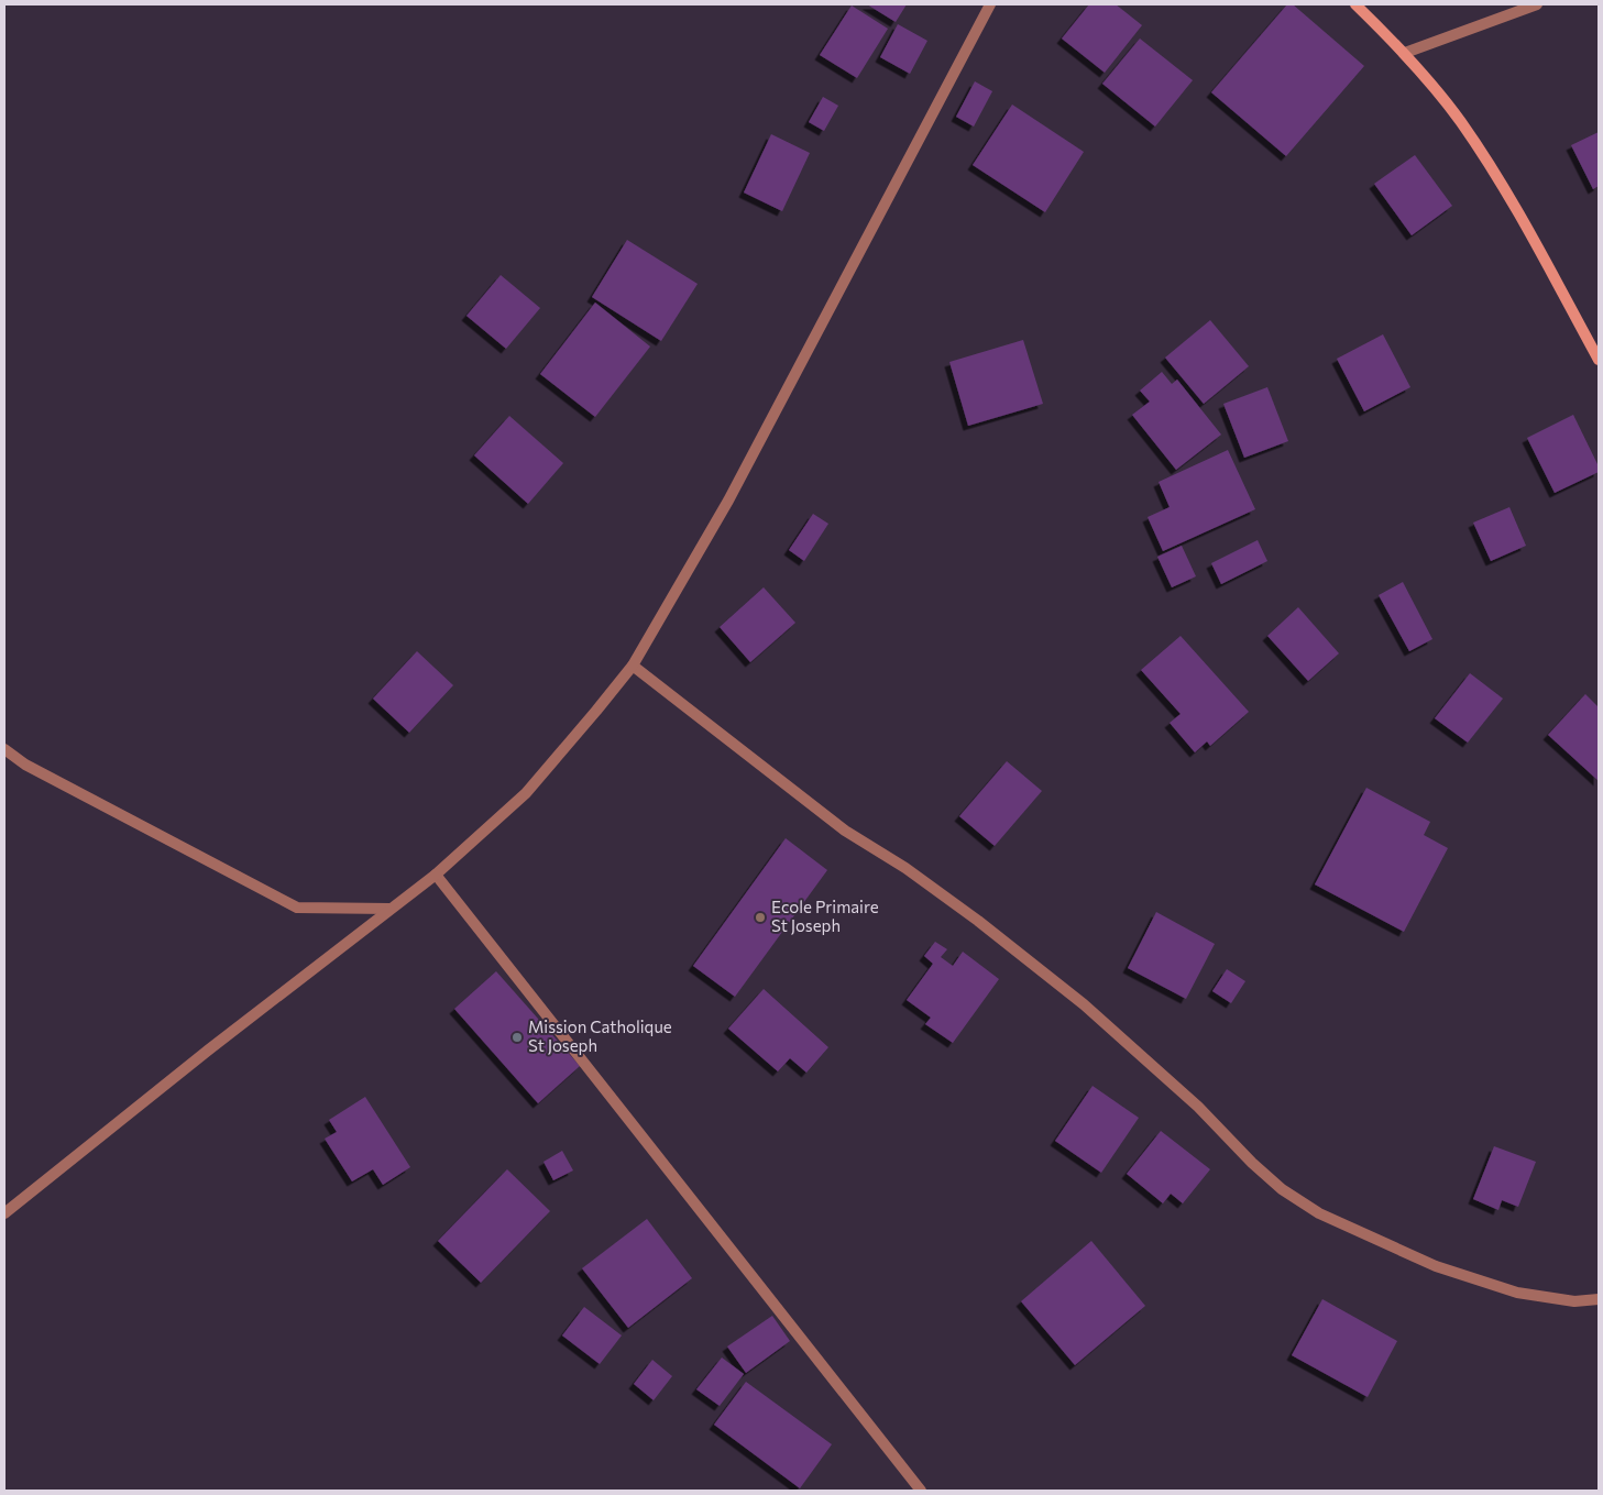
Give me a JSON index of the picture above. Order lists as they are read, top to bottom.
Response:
{
  "places": ["Ecole Primaire St Joseph", "Mission Catholique St Joseph"]
}
